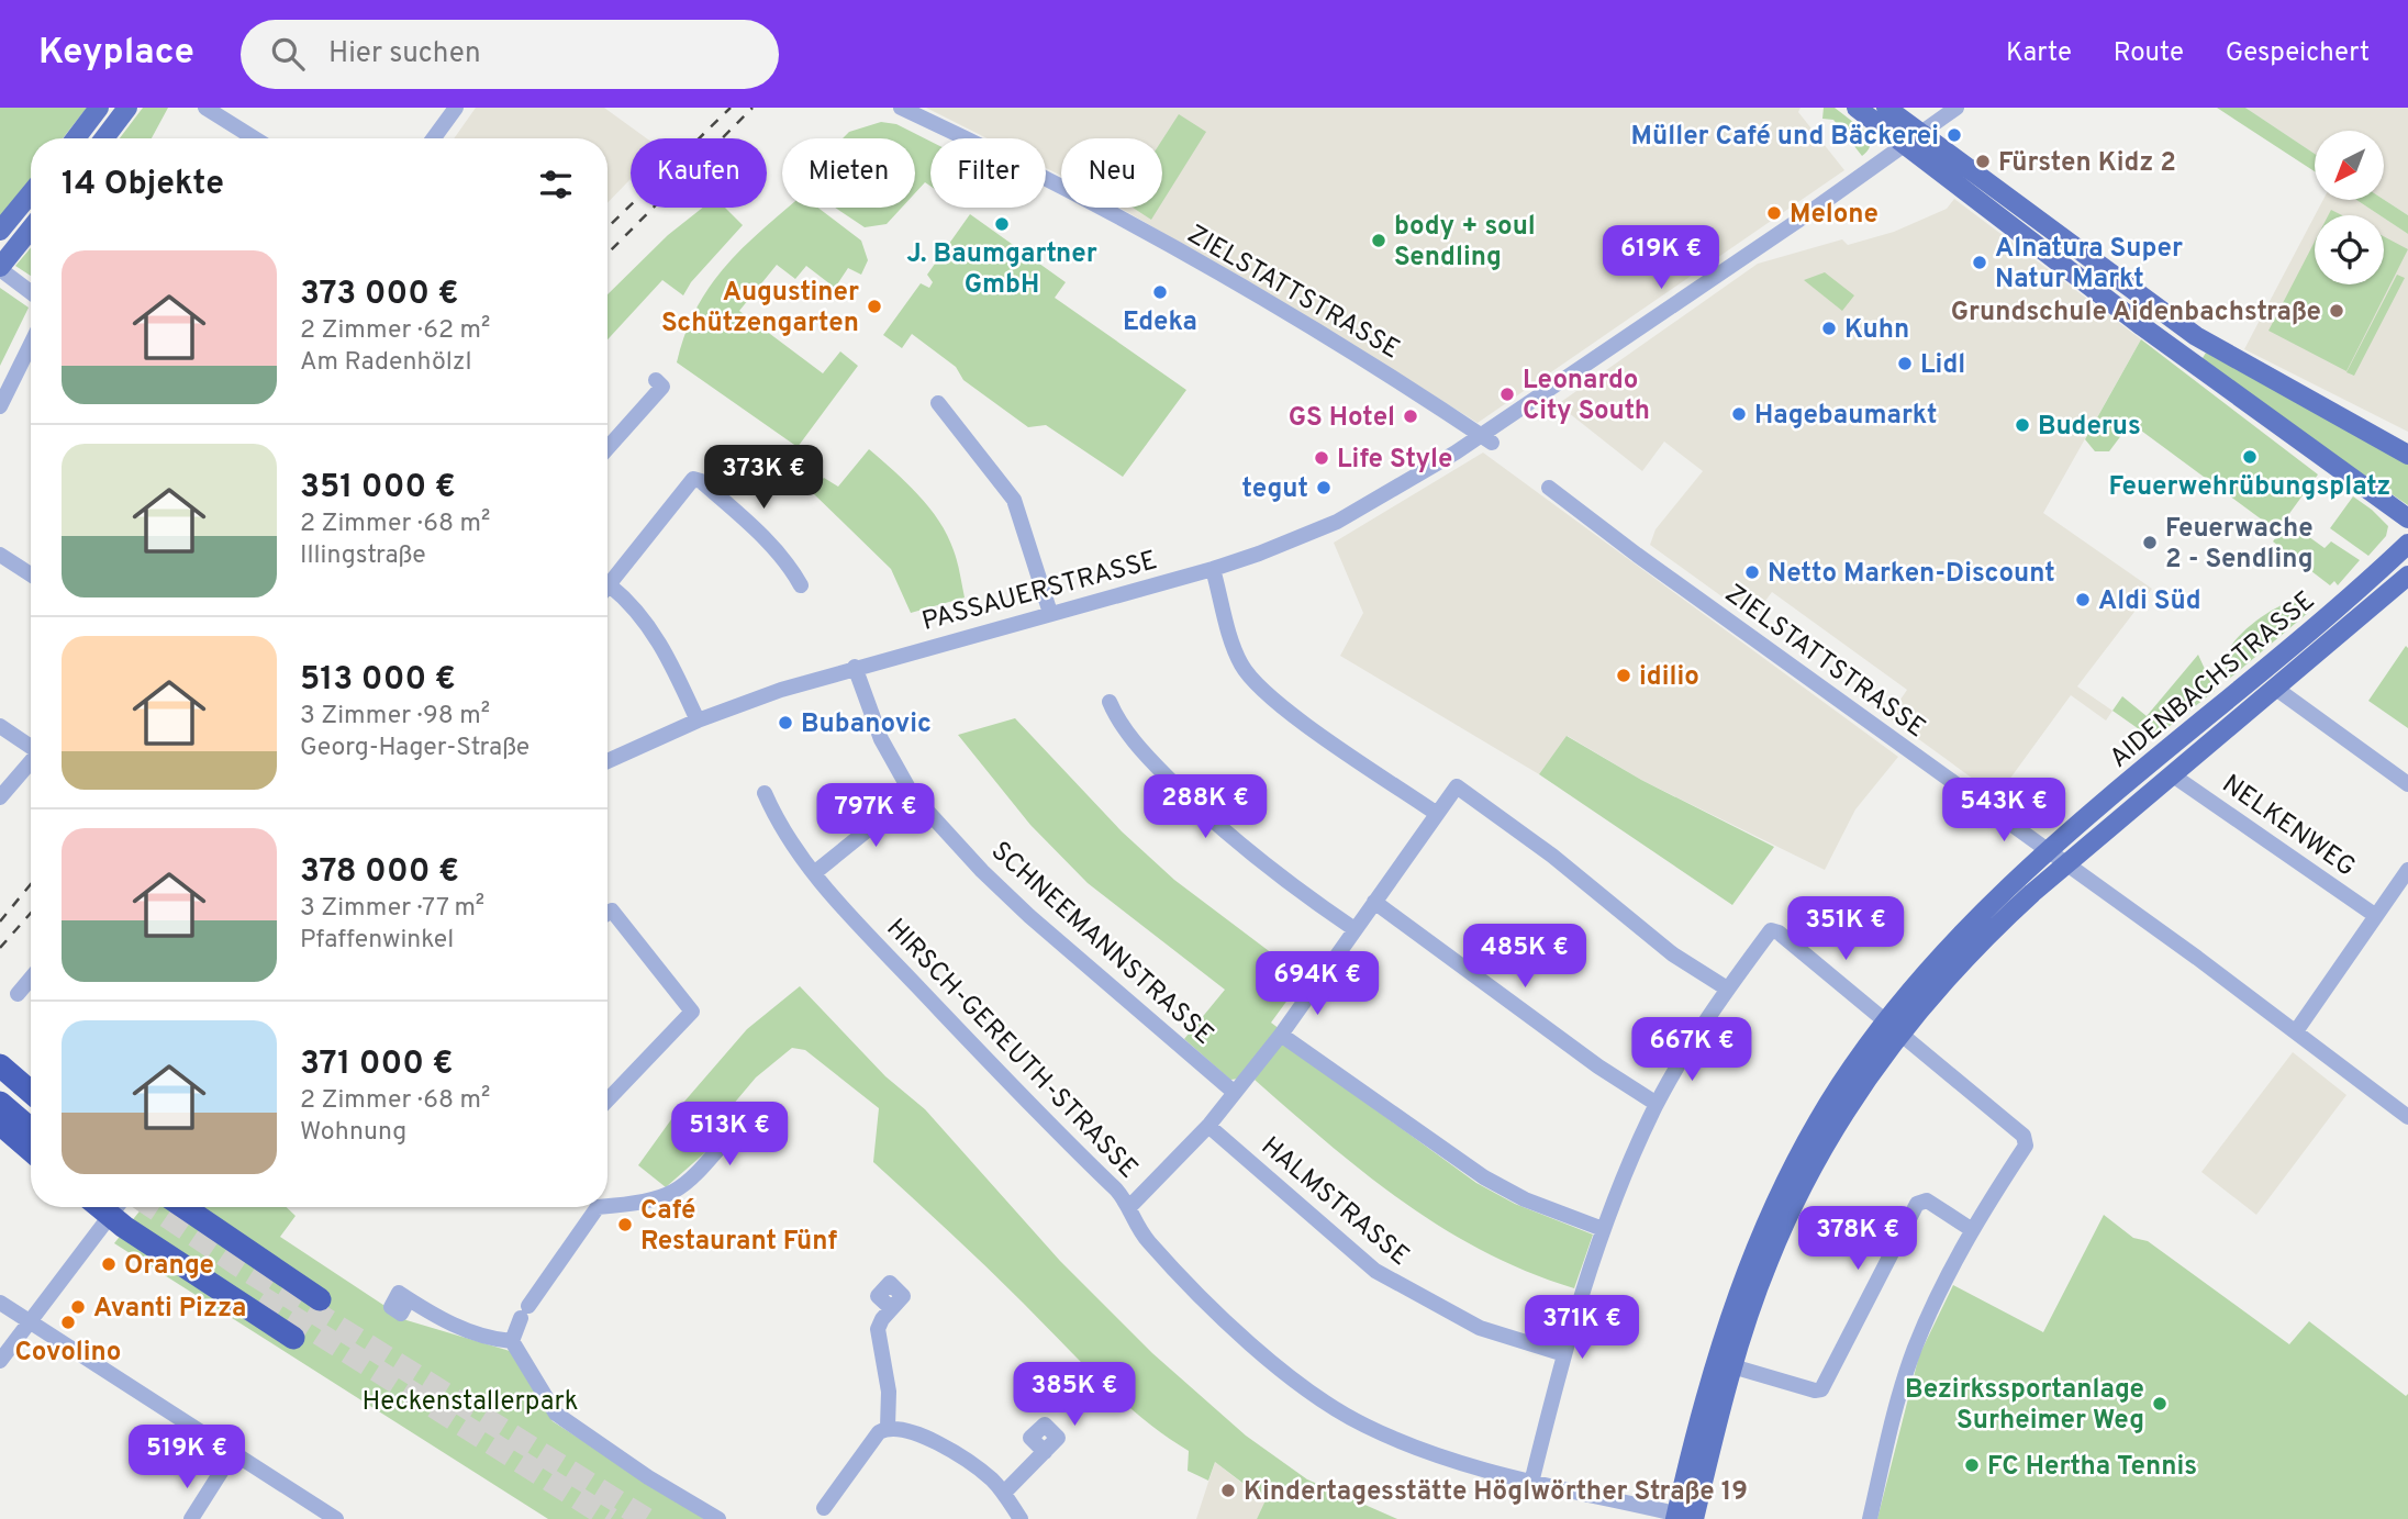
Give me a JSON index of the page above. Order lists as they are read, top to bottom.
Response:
{
  "streets": {
    "main road": ["AIDENBACHSTRASSE"],
    "street": [
      "ZIELSTATTSTRASSE",
      "PASSAUERSTRASSE",
      "NELKENWEG",
      "SCHNEEMANNSTRASSE",
      "HIRSCH-GEREUTH-STRASSE",
      "HALMSTRASSE"
    ]
  },
  "crossings": [
    ["ZIELSTATTSTRASSE", "PASSAUERSTRASSE"],
    ["ZIELSTATTSTRASSE", "AIDENBACHSTRASSE"],
    ["PASSAUERSTRASSE", "SCHNEEMANNSTRASSE"],
    ["AIDENBACHSTRASSE", "NELKENWEG"]
  ],
  "parks": ["Heckenstallerpark"],
  "places": [
    "Müller Café und Bäckerei",
    "Fürsten Kidz 2",
    "Melone",
    "J. Baumgartner GmbH",
    "body + soul Sendling",
    "Alnatura Super Natur Markt",
    "Edeka",
    "Augustiner Schützengarten",
    "Grundschule Aidenbachstraße",
    "Kuhn",
    "Lidl",
    "Leonardo City South",
    "Hagebaumarkt",
    "GS Hotel",
    "Buderus",
    "Feuerwehrübungsplatz",
    "Life Style",
    "tegut",
    "Feuerwache 2 - Sendling",
    "Netto Marken-Discount",
    "Aldi Süd",
    "idilio",
    "Bubanovic",
    "Café Restaurant Fünf",
    "Orange",
    "Avanti Pizza",
    "Covolino",
    "Bezirkssportanlage Surheimer Weg",
    "FC Hertha Tennis",
    "Kindertagesstätte Höglwörther Straße 19"
  ],
  "north": "bottom left",
  "page": {
    "header": "Keyplace",
    "search": "Hier suchen",
    "nav": ["Karte", "Route", "Gespeichert"],
    "chip": [
      "Kaufen",
      "Mieten",
      "Filter",
      "Neu"
    ],
    "heading": "14 Objekte",
    "price": [
      "619K €",
      "373K €",
      "288K €",
      "543K €",
      "797K €",
      "351K €",
      "485K €",
      "694K €",
      "667K €",
      "513K €",
      "378K €",
      "371K €",
      "385K €",
      "519K €"
    ],
    "list": [
      {
        "name": "373 000 €",
        "note": "2 Zimmer · 62 m² · Am Radenhölzl"
      },
      {
        "name": "351 000 €",
        "note": "2 Zimmer · 68 m² · Illingstraße"
      },
      {
        "name": "513 000 €",
        "note": "3 Zimmer · 98 m² · Georg-Hager-Straße"
      },
      {
        "name": "378 000 €",
        "note": "3 Zimmer · 77 m² · Pfaffenwinkel"
      },
      {
        "name": "371 000 €",
        "note": "2 Zimmer · 68 m² · Wohnung"
      }
    ]
  }
}
